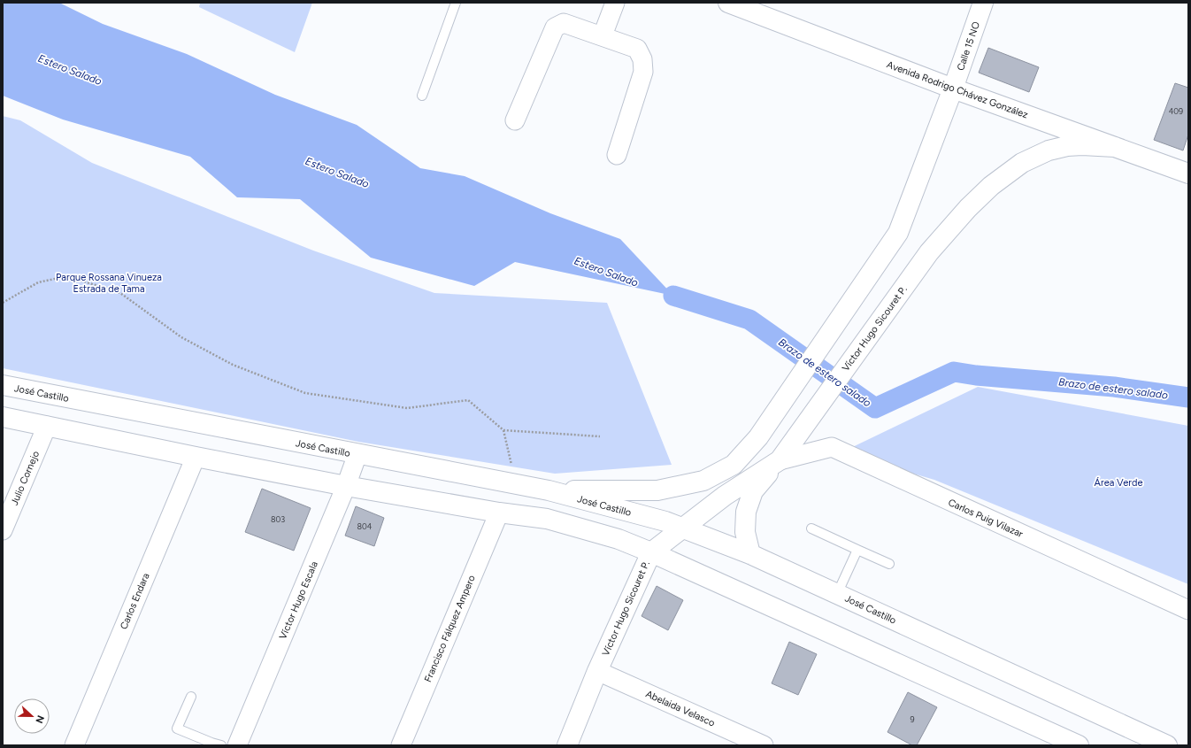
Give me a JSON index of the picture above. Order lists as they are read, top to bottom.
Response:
{
  "streets": {
    "street": [
      "Calle 15 NO",
      "Avenida Rodrigo Chávez González",
      "Víctor Hugo Sicouret P.",
      "José Castillo",
      "Julio Cornejo",
      "Carlos Puig Vilazar",
      "Víctor Hugo Escala",
      "Carlos Endara",
      "Francisco Fálquez Ampero",
      "Abelaida Velasco"
    ]
  },
  "crossings": [
    ["Calle 15 NO", "Avenida Rodrigo Chávez González"],
    ["Avenida Rodrigo Chávez González", "Víctor Hugo Sicouret P."],
    ["Víctor Hugo Sicouret P.", "José Castillo"],
    ["Víctor Hugo Sicouret P.", "Carlos Puig Vilazar"],
    ["Víctor Hugo Sicouret P.", "Abelaida Velasco"],
    ["José Castillo", "Víctor Hugo Escala"]
  ],
  "water": ["Estero Salado", "Brazo de estero salado"],
  "parks": ["Parque Rossana Vinueza Estrada de Tama", "Área Verde"],
  "house_numbers": [
    "409",
    "803",
    "804",
    "9"
  ],
  "north": "right"
}
